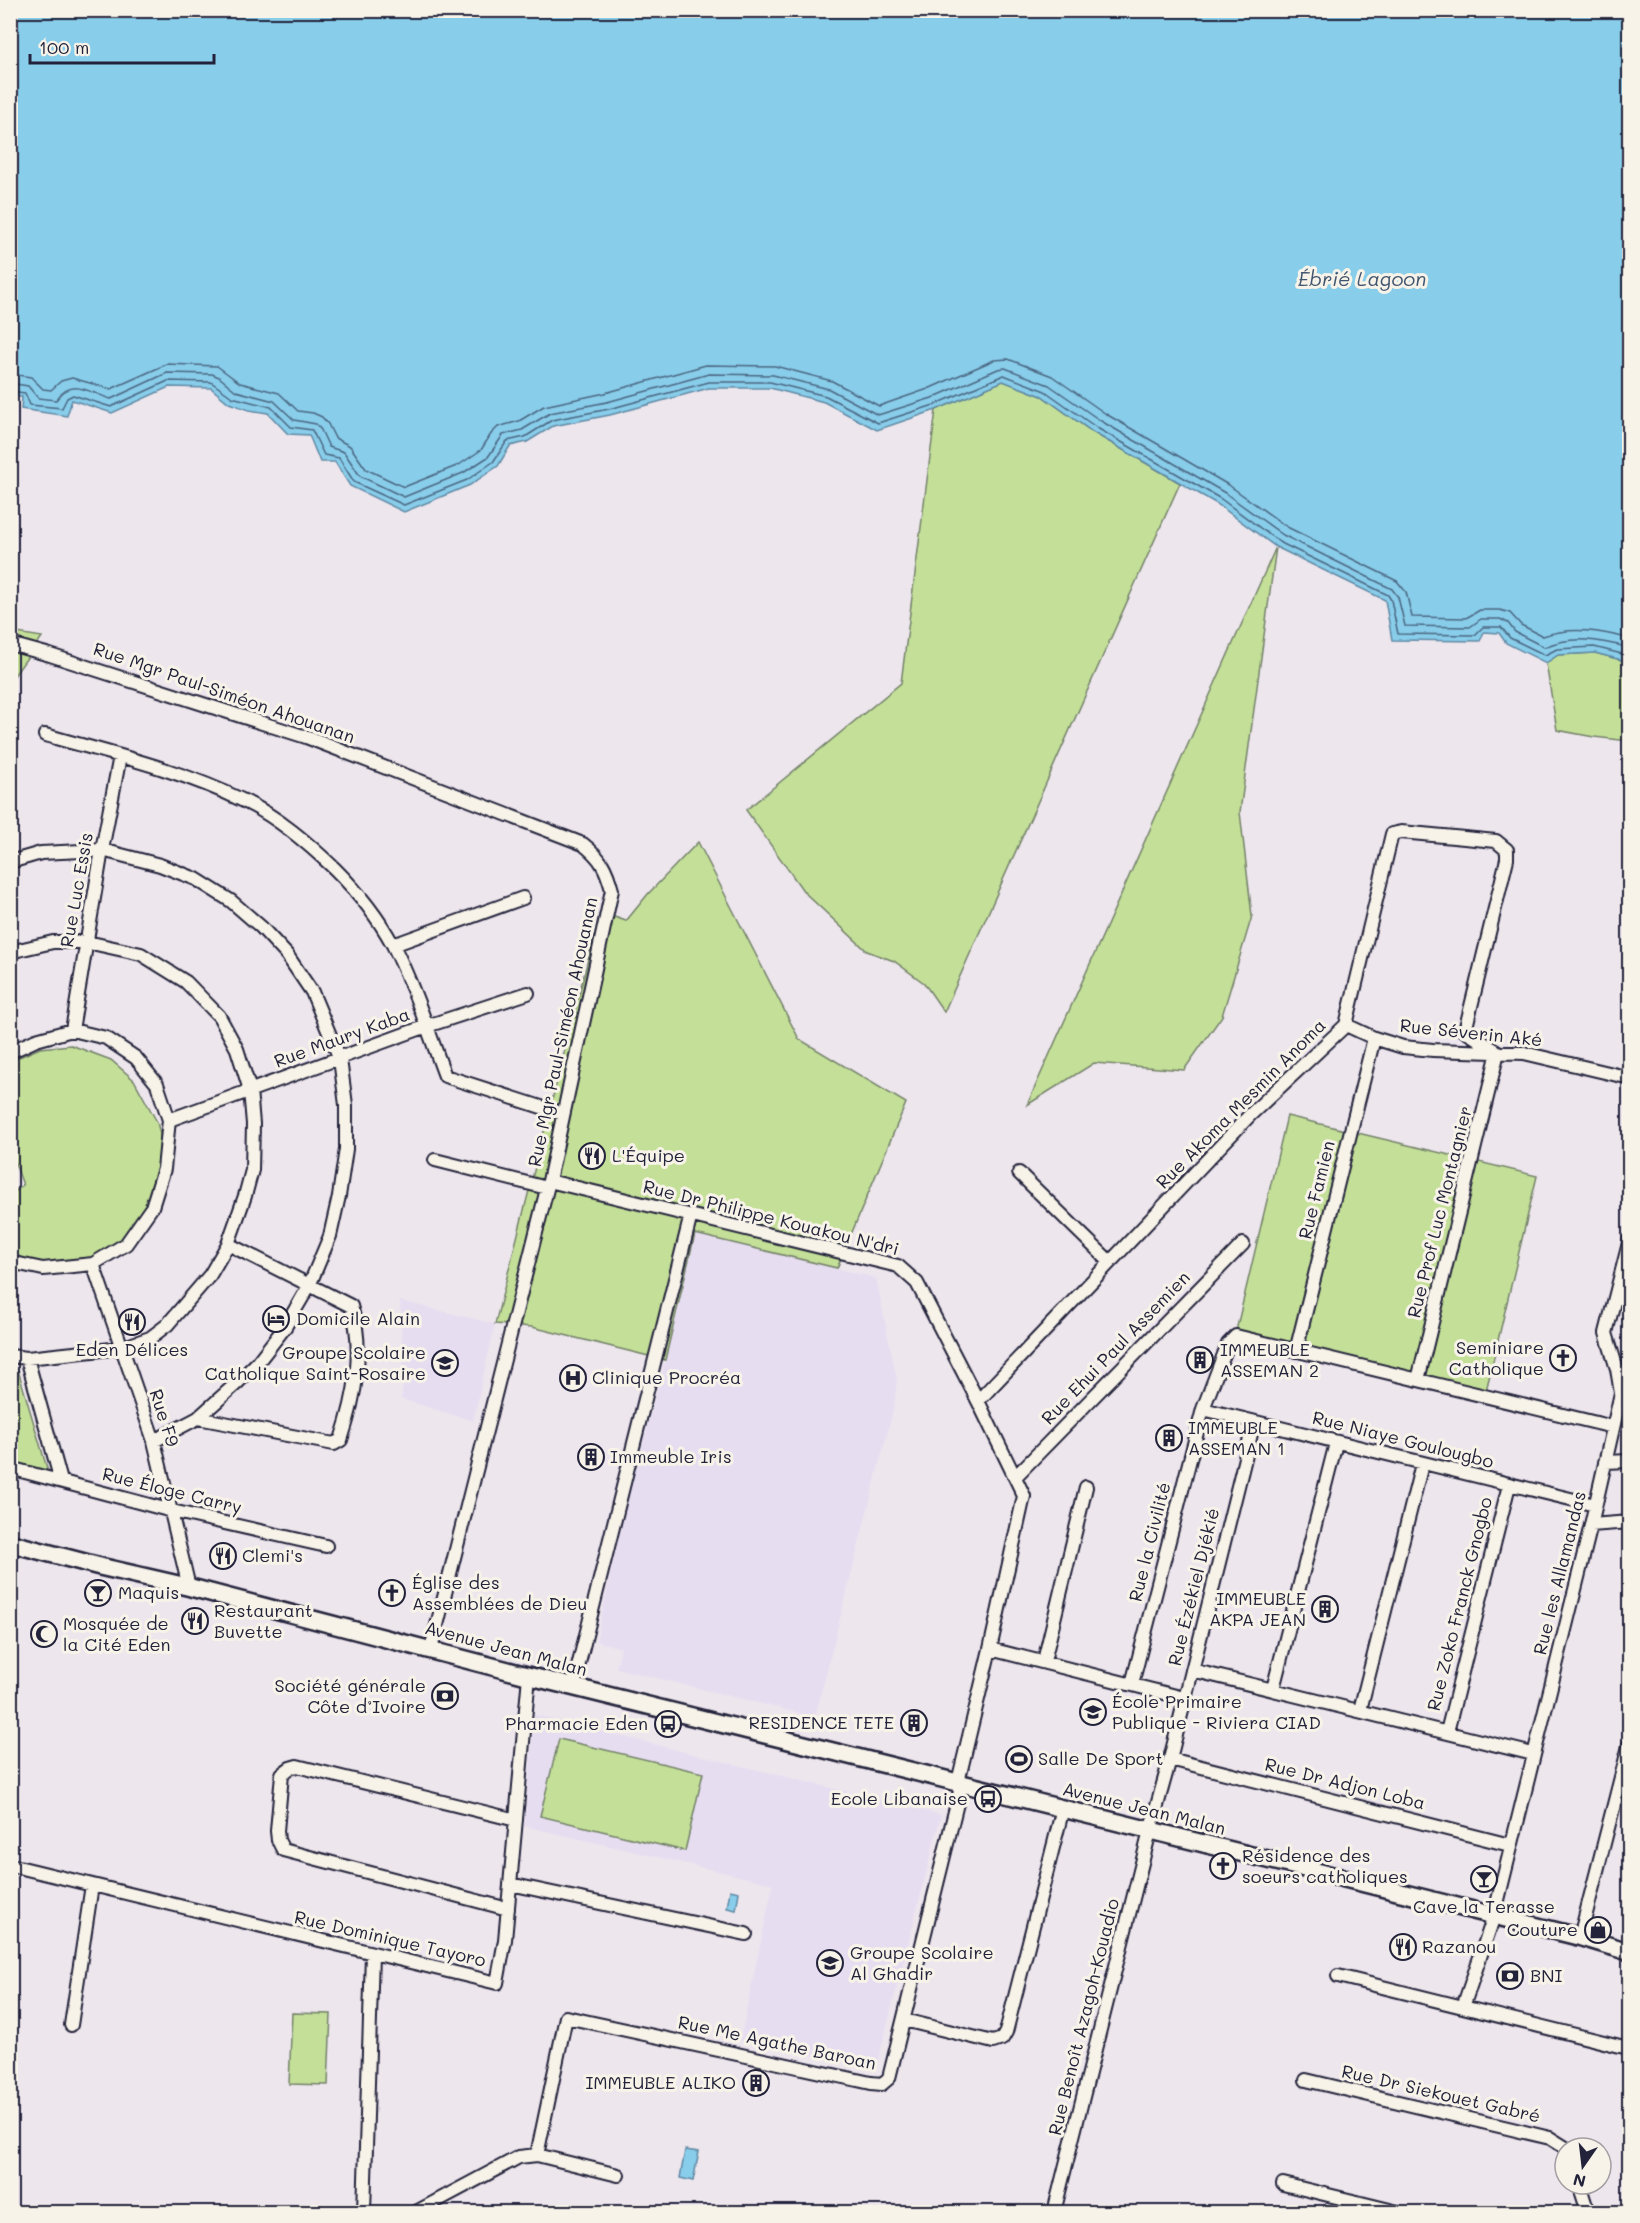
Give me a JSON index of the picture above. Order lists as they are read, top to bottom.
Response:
{
  "streets": {
    "main road": ["Avenue Jean Malan"],
    "street": [
      "Rue Mgr Paul-Siméon Ahouanan",
      "Rue Luc Essis",
      "Rue Séverin Aké",
      "Rue Maury Kaba",
      "Rue Akoma Mesmin Anoma",
      "Rue Famien",
      "Rue Prof Luc Montagnier",
      "Rue Dr Philippe Kouakou N'dri",
      "Rue Ehui Paul Assemien",
      "Rue F9",
      "Rue Niaye Goulougbo",
      "Rue Éloge Carry",
      "Rue la Civilité",
      "Rue les Allamandas",
      "Rue Ézékiel Djékié",
      "Rue Zoko Franck Gnogbo",
      "Rue Dr Adjon Loba",
      "Rue Dominique Tayoro",
      "Rue Benoît Azagoh-Kouadio",
      "Rue Me Agathe Baroan",
      "Rue Dr Siekouet Gabré"
    ]
  },
  "crossings": [
    ["Rue Mgr Paul-Siméon Ahouanan", "Rue Dr Philippe Kouakou N'dri"],
    ["Rue Mgr Paul-Siméon Ahouanan", "Avenue Jean Malan"],
    ["Rue Séverin Aké", "Rue Akoma Mesmin Anoma"],
    ["Rue Séverin Aké", "Rue Famien"],
    ["Rue Séverin Aké", "Rue Prof Luc Montagnier"],
    ["Rue Akoma Mesmin Anoma", "Rue Prof Luc Montagnier"],
    ["Rue Akoma Mesmin Anoma", "Rue Dr Philippe Kouakou N'dri"],
    ["Rue Famien", "Rue la Civilité"],
    ["Rue Dr Philippe Kouakou N'dri", "Rue Ehui Paul Assemien"],
    ["Rue Dr Philippe Kouakou N'dri", "Avenue Jean Malan"],
    ["Rue Dr Philippe Kouakou N'dri", "Rue Me Agathe Baroan"],
    ["Rue F9", "Rue Éloge Carry"],
    ["Rue F9", "Avenue Jean Malan"],
    ["Rue Niaye Goulougbo", "Rue la Civilité"],
    ["Rue Niaye Goulougbo", "Rue les Allamandas"],
    ["Rue Niaye Goulougbo", "Rue Ézékiel Djékié"],
    ["Rue Niaye Goulougbo", "Rue Zoko Franck Gnogbo"],
    ["Rue les Allamandas", "Avenue Jean Malan"],
    ["Rue les Allamandas", "Rue Dr Adjon Loba"],
    ["Rue Ézékiel Djékié", "Avenue Jean Malan"],
    ["Rue Ézékiel Djékié", "Rue Dr Adjon Loba"],
    ["Rue Ézékiel Djékié", "Rue Benoît Azagoh-Kouadio"],
    ["Avenue Jean Malan", "Rue Dominique Tayoro"],
    ["Avenue Jean Malan", "Rue Benoît Azagoh-Kouadio"],
    ["Avenue Jean Malan", "Rue Me Agathe Baroan"]
  ],
  "water": ["Ébrié Lagoon"],
  "places": {
    "restaurant": [
      "L'Équipe",
      "Eden Délices",
      "Clemi's",
      "Restaurant Buvette",
      "Razanou"
    ],
    "hotel": ["Domicile Alain"],
    "church": ["Seminiare Catholique", "Église des Assemblées de Dieu", "Résidence des soeurs catholiques"],
    "building": [
      "IMMEUBLE ASSEMAN 2",
      "IMMEUBLE ASSEMAN 1",
      "Immeuble Iris",
      "IMMEUBLE AKPA JEAN",
      "RESIDENCE TETE",
      "IMMEUBLE ALIKO"
    ],
    "school or university": ["Groupe Scolaire Catholique Saint-Rosaire", "École Primaire Publique - Riviera CIAD", "Groupe Scolaire Al Ghadir"],
    "hospital": ["Clinique Procréa"],
    "bar": ["Maquis", "Cave la Terasse"],
    "mosque": ["Mosquée de la Cité Eden"],
    "bank": ["Société générale Côte d’Ivoire", "BNI"],
    "bus stop": ["Pharmacie Eden", "Ecole Libanaise"],
    "sports": ["Salle De Sport"],
    "shop": ["Couture"]
  },
  "scale_bar": "100 m",
  "north": "bottom"
}
